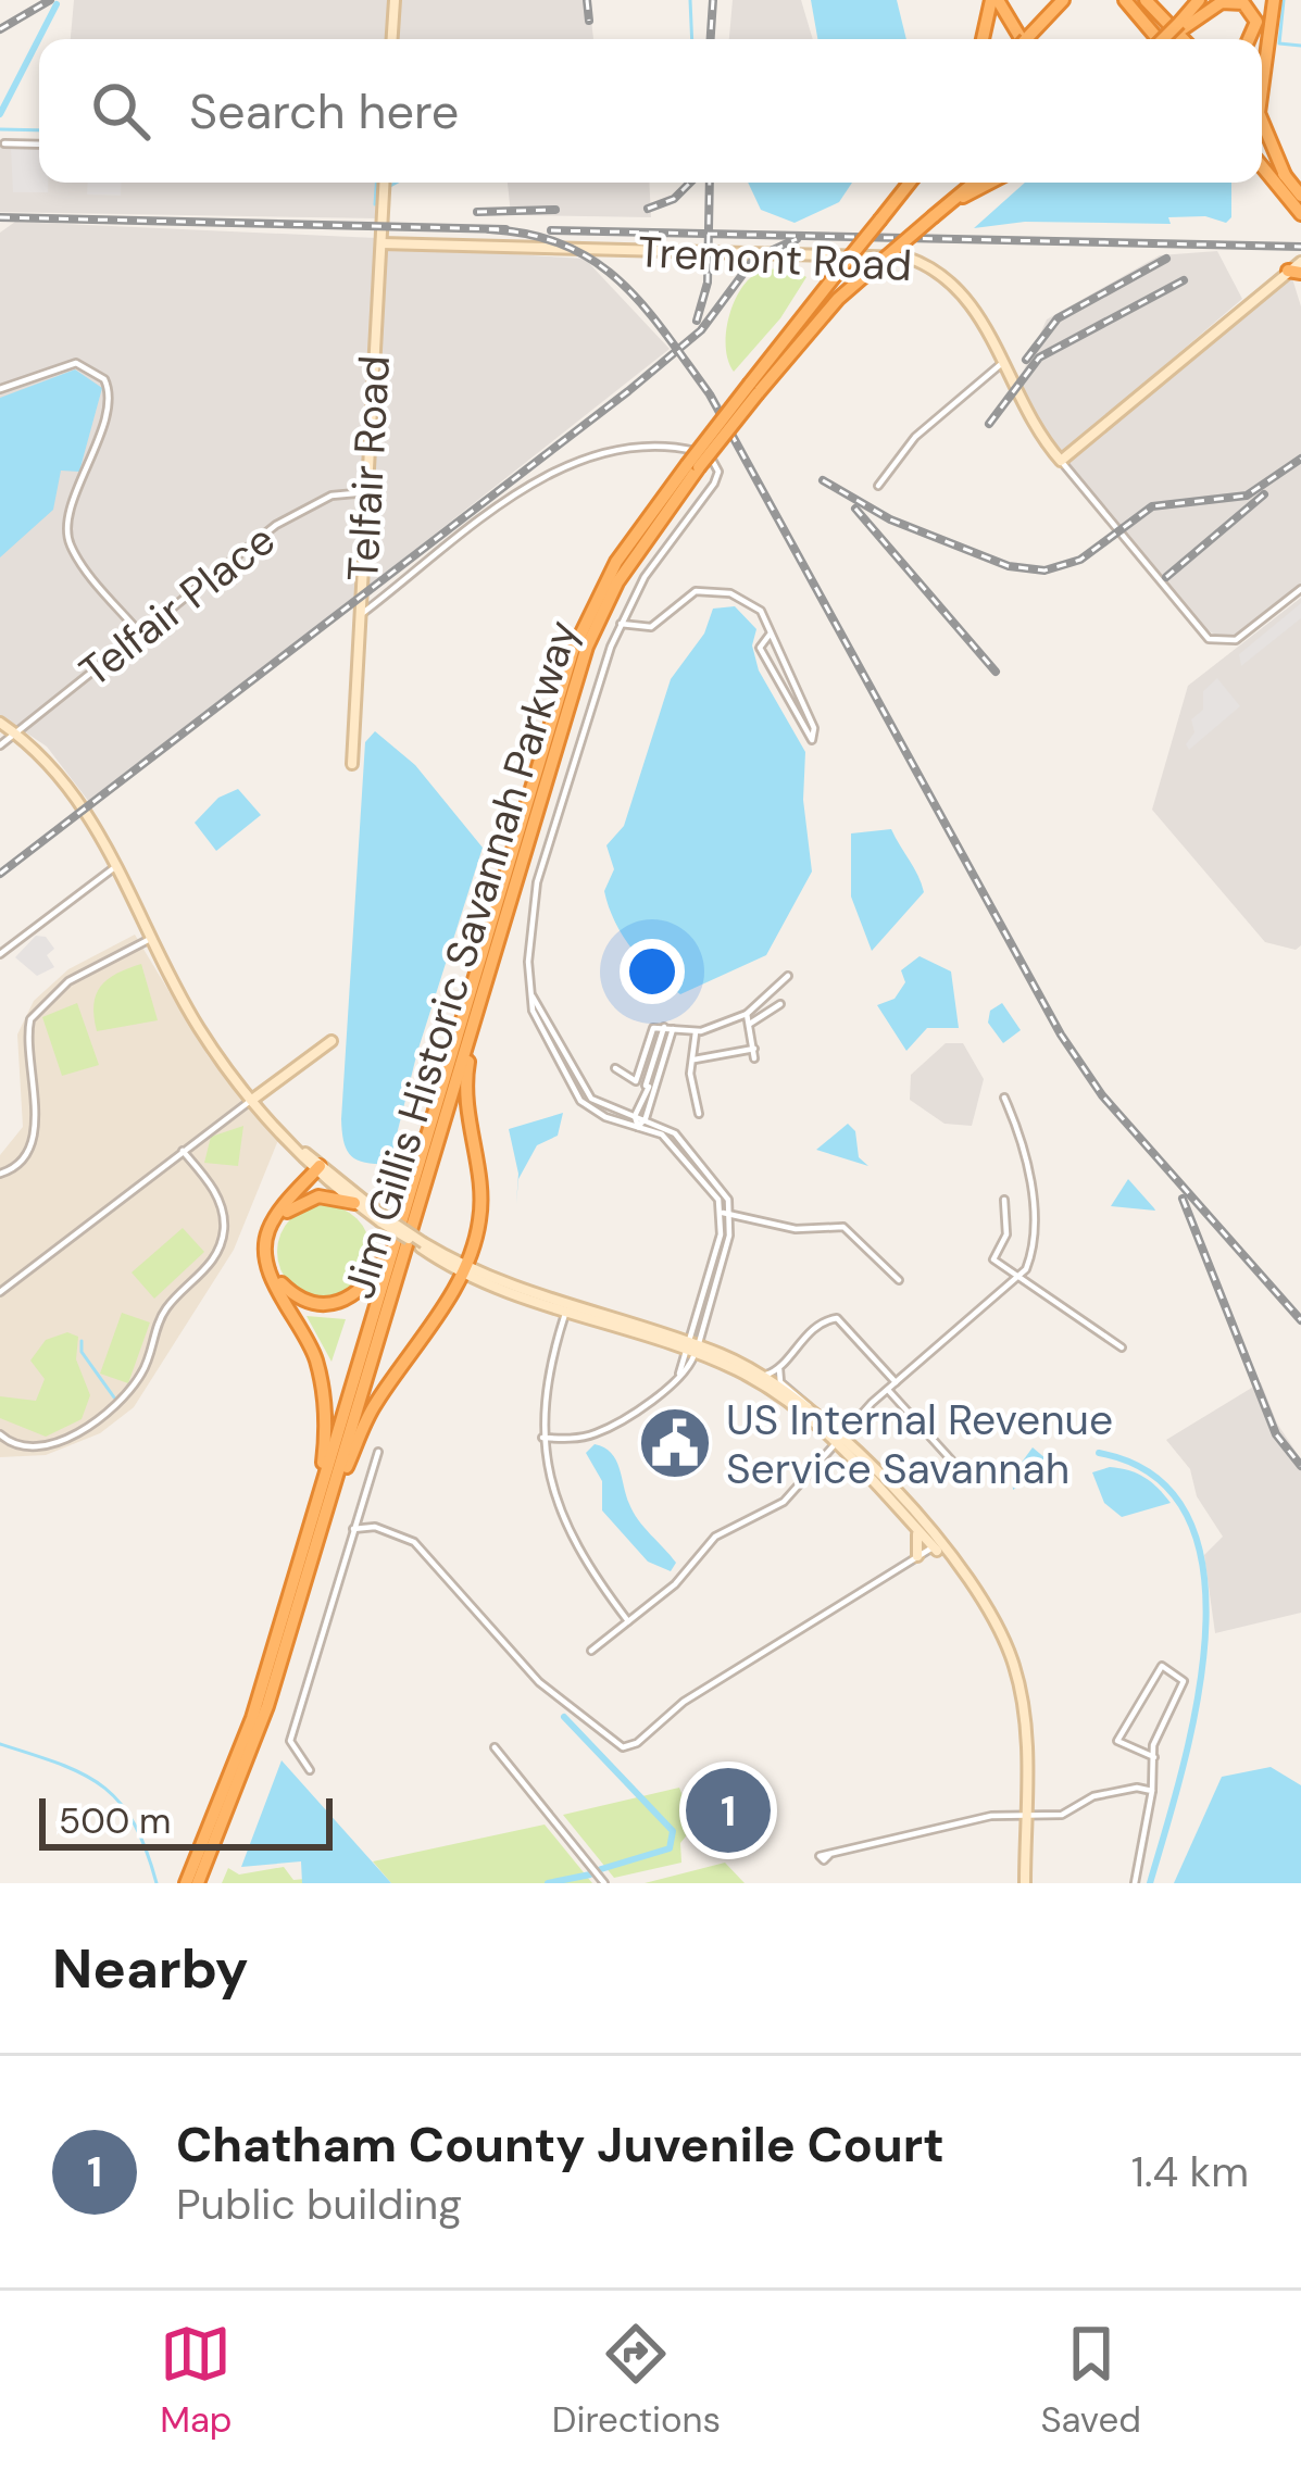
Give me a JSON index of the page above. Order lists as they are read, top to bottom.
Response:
{
  "streets": {
    "highway": ["Jim Gillis Historic Savannah Parkway"],
    "main road": ["Tremont Road", "Telfair Road"],
    "street": ["Telfair Place"]
  },
  "crossings": [
    ["Tremont Road", "Telfair Road"],
    ["Telfair Road", "Telfair Place"]
  ],
  "places": {
    "public building": ["US Internal Revenue Service Savannah"]
  },
  "scale_bar": "500 m",
  "page": {
    "search": "Search here",
    "pins": "1",
    "scale": "500 m",
    "heading": "Nearby",
    "list": [
      {
        "mark": "1",
        "name": "Chatham County Juvenile Court",
        "note": "Public building",
        "value": "1.4 km"
      }
    ],
    "nav": ["Map", "Directions", "Saved"]
  }
}
